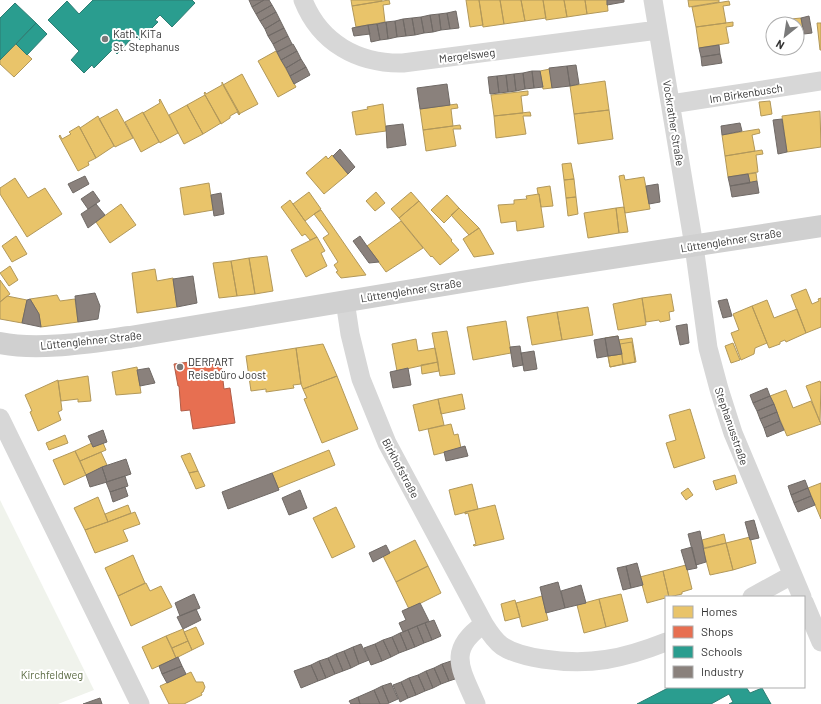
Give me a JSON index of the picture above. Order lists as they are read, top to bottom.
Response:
{
  "streets": {
    "street": [
      "Mergelsweg",
      "Im Birkenbusch",
      "Vockrather Straße",
      "Lüttenglehner Straße",
      "Stephanusstraße",
      "Birkhofstraße"
    ]
  },
  "crossings": [
    ["Mergelsweg", "Vockrather Straße"],
    ["Im Birkenbusch", "Vockrather Straße"],
    ["Vockrather Straße", "Lüttenglehner Straße"],
    ["Vockrather Straße", "Stephanusstraße"],
    ["Lüttenglehner Straße", "Stephanusstraße"],
    ["Lüttenglehner Straße", "Birkhofstraße"]
  ],
  "parks": ["Kirchfeldweg"],
  "places": ["Kath. KiTa St. Stephanus", "DERPART Reisebüro Joost"],
  "legend": [
    "Homes",
    "Shops",
    "Schools",
    "Industry"
  ],
  "north": "bottom left"
}
